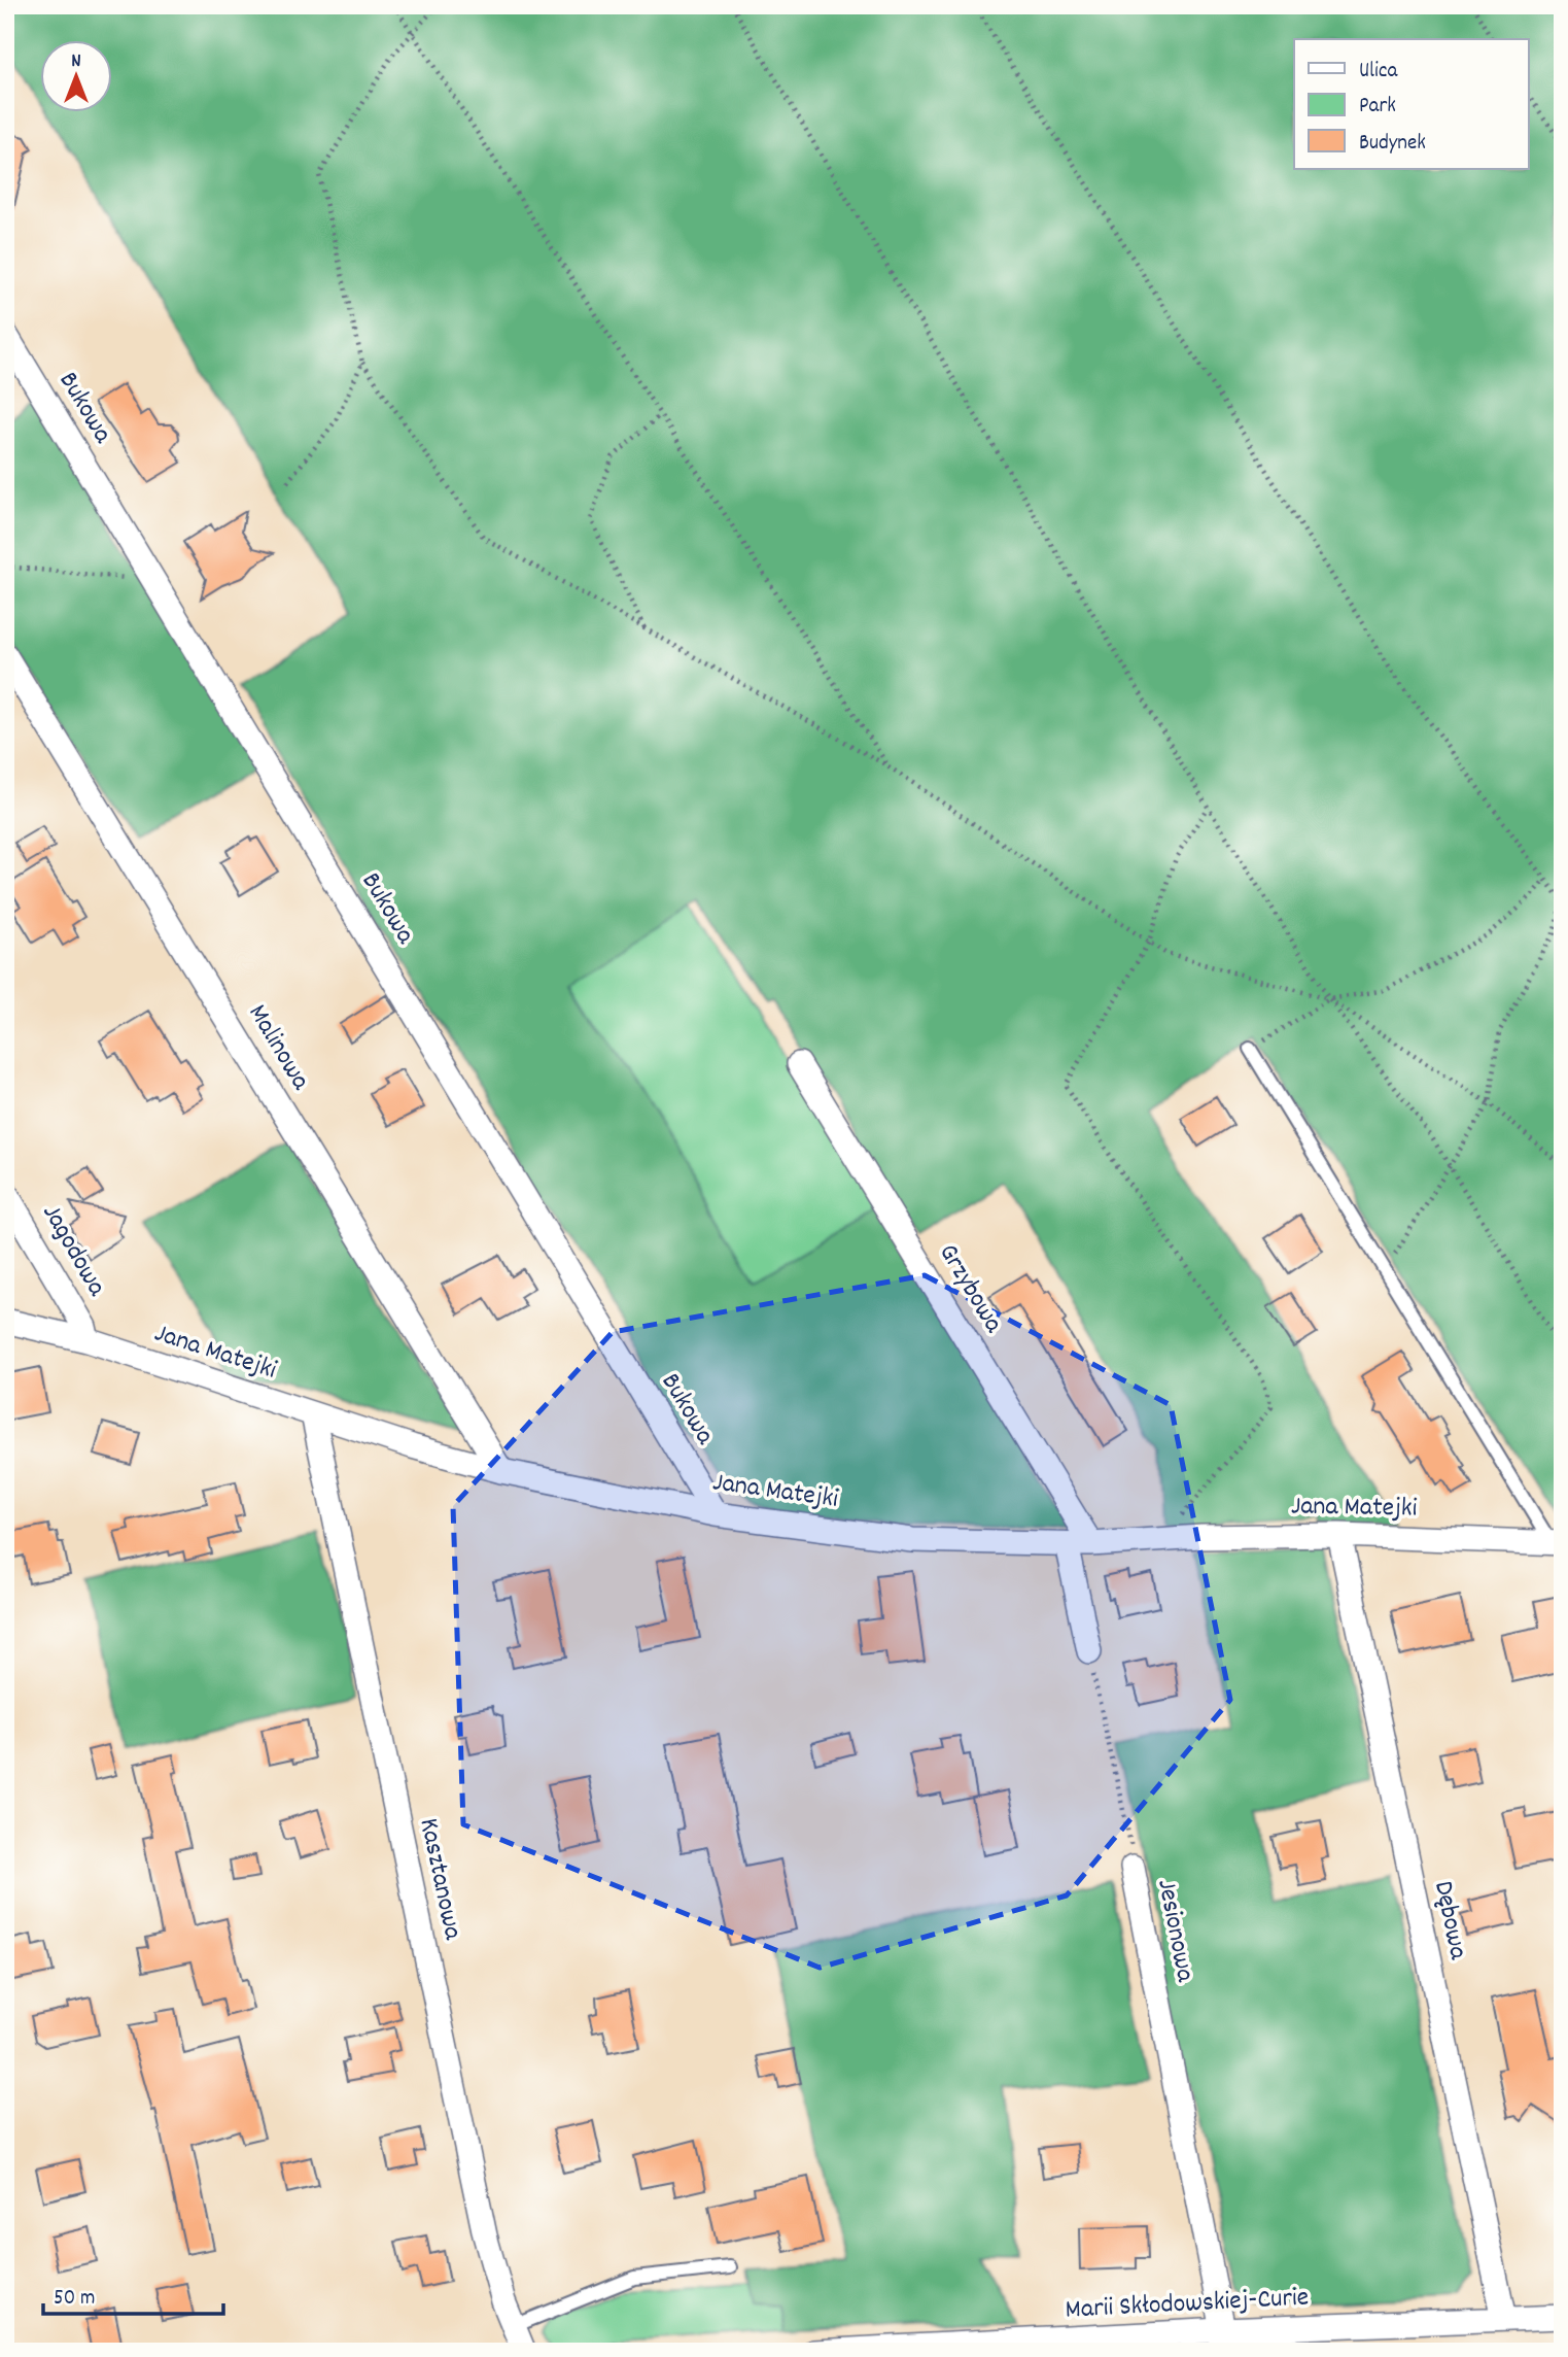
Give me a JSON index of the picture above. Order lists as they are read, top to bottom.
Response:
{
  "streets": {
    "street": [
      "Bukowa",
      "Malinowa",
      "Jagodowa",
      "Grzybowa",
      "Jana Matejki",
      "Kasztanowa",
      "Dębowa",
      "Jesionowa",
      "Marii Skłodowskiej-Curie"
    ]
  },
  "crossings": [
    ["Bukowa", "Jana Matejki"],
    ["Malinowa", "Jana Matejki"],
    ["Jagodowa", "Jana Matejki"],
    ["Grzybowa", "Jana Matejki"],
    ["Jana Matejki", "Kasztanowa"],
    ["Jana Matejki", "Dębowa"],
    ["Dębowa", "Marii Skłodowskiej-Curie"],
    ["Jesionowa", "Marii Skłodowskiej-Curie"]
  ],
  "legend": ["Ulica", "Park", "Budynek"],
  "scale_bar": "50 m",
  "north": "top"
}
